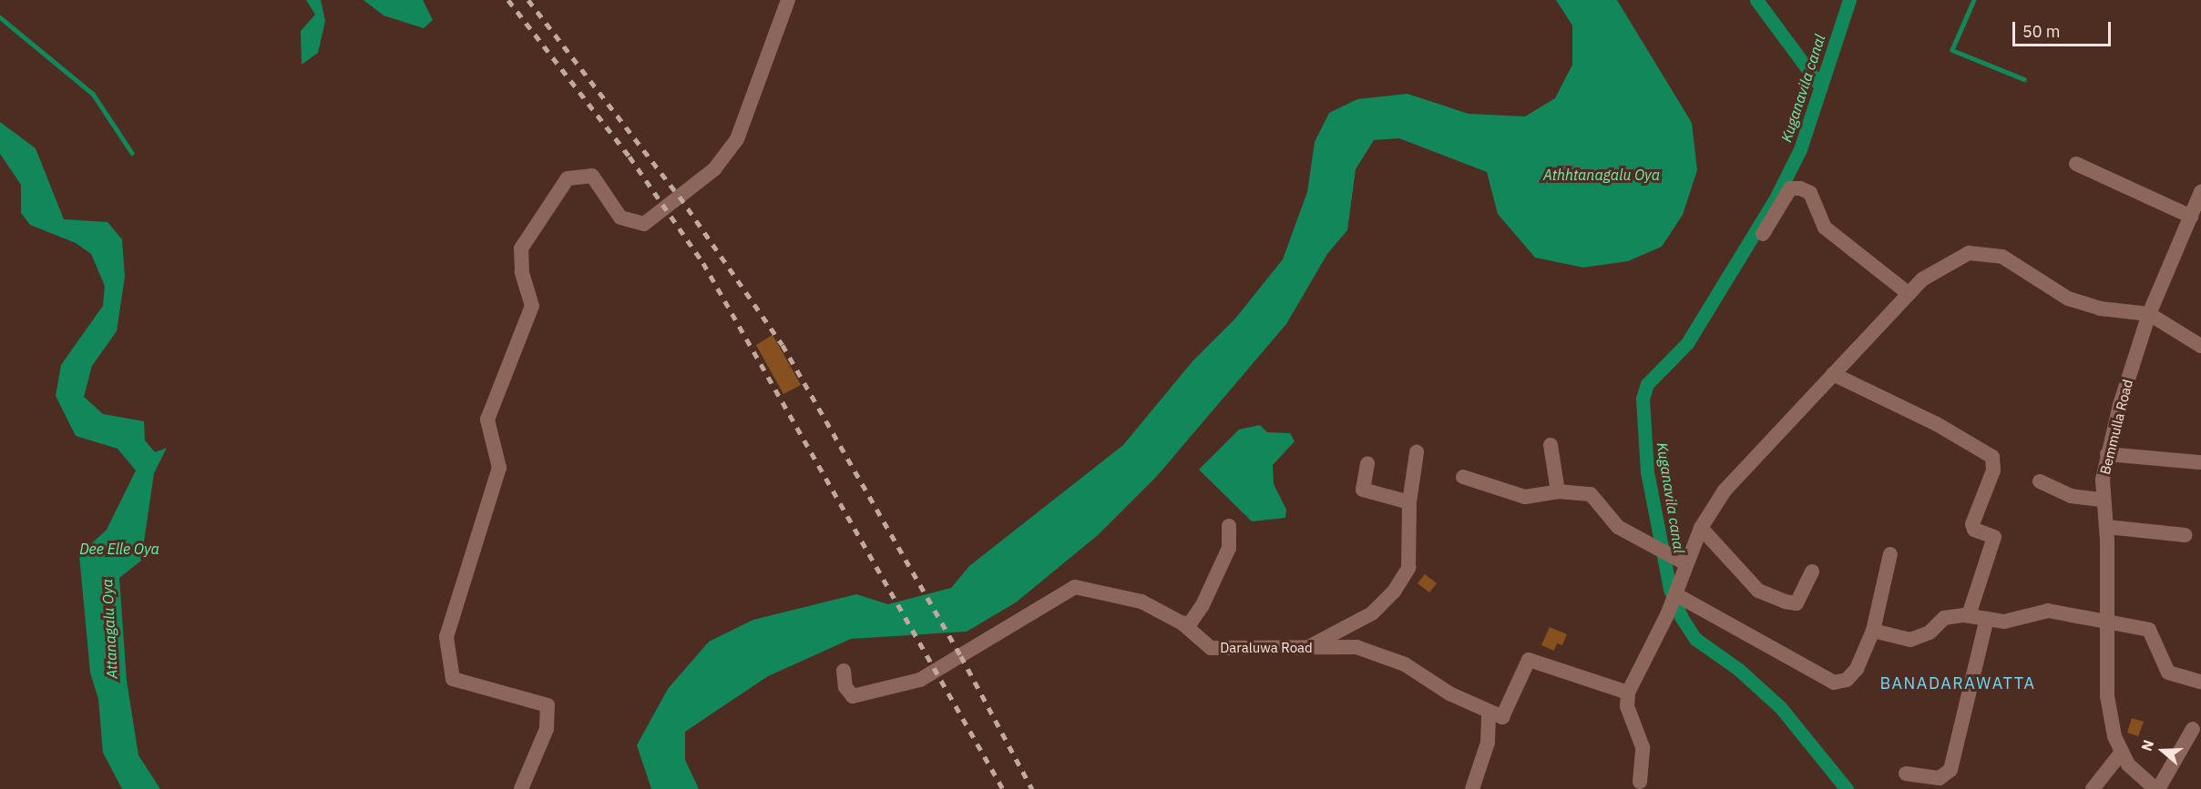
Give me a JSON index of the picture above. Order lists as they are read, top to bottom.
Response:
{
  "streets": {
    "street": ["Bemmulla Road", "Daraluwa Road"]
  },
  "districts": ["BANADARAWATTA"],
  "water": [
    "Kuganavila canal",
    "Athhtanagalu Oya",
    "Dee Elle Oya",
    "Attanagalu Oya"
  ],
  "scale_bar": "50 m",
  "north": "left"
}
